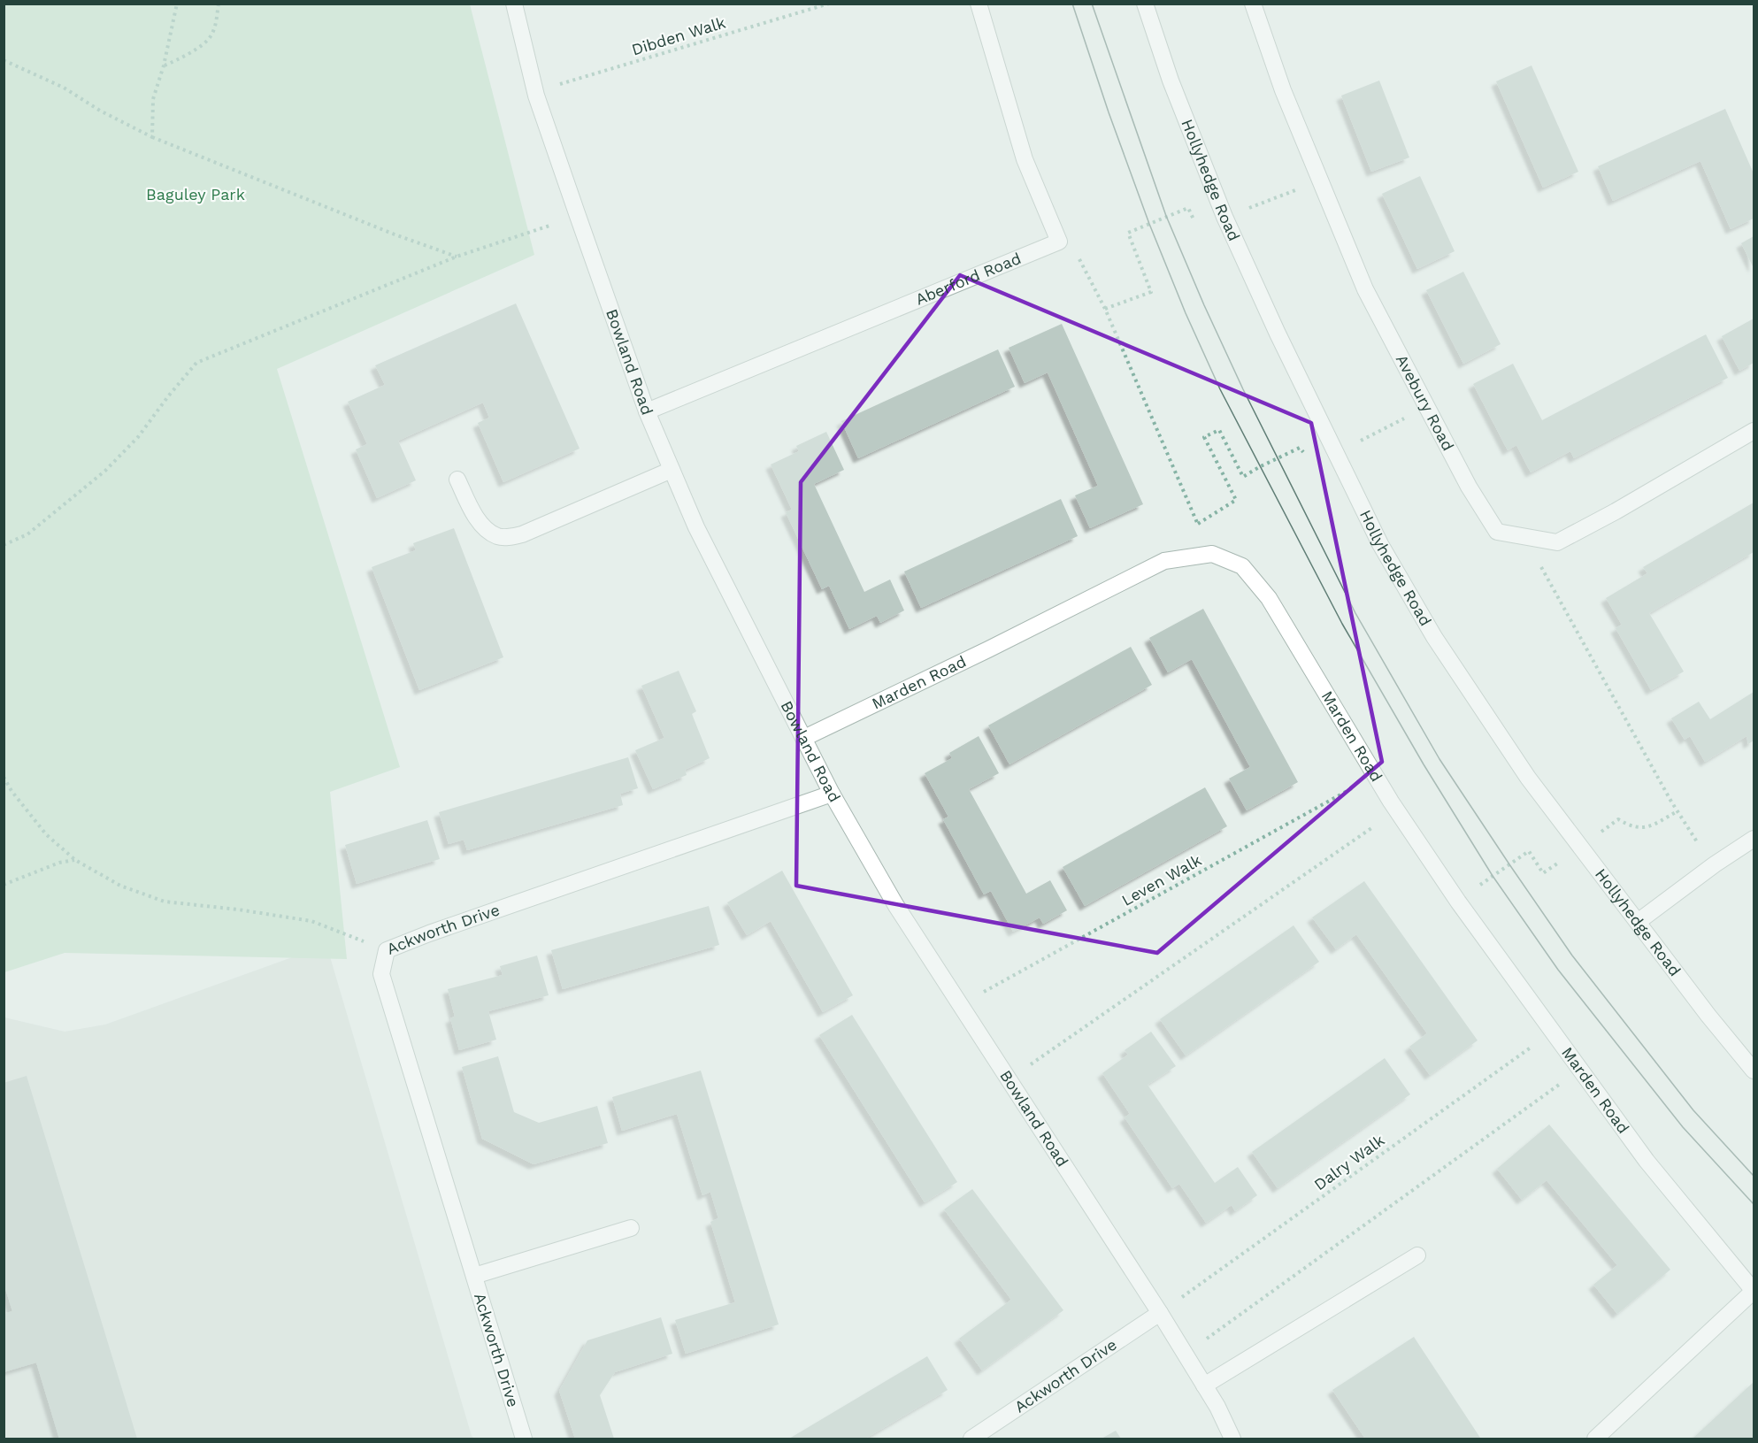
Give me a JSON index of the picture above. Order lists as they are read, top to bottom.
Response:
{
  "streets": {
    "street": [
      "Hollyhedge Road",
      "Aberford Road",
      "Bowland Road",
      "Avebury Road",
      "Marden Road",
      "Ackworth Drive"
    ],
    "path": ["Dibden Walk", "Leven Walk", "Dalry Walk"]
  },
  "crossings": [
    ["Dibden Walk", "Bowland Road"],
    ["Aberford Road", "Bowland Road"],
    ["Bowland Road", "Marden Road"],
    ["Bowland Road", "Leven Walk"],
    ["Bowland Road", "Ackworth Drive"],
    ["Bowland Road", "Dalry Walk"],
    ["Marden Road", "Leven Walk"],
    ["Marden Road", "Dalry Walk"],
    ["Ackworth Drive", "Dalry Walk"]
  ],
  "parks": ["Baguley Park"]
}
